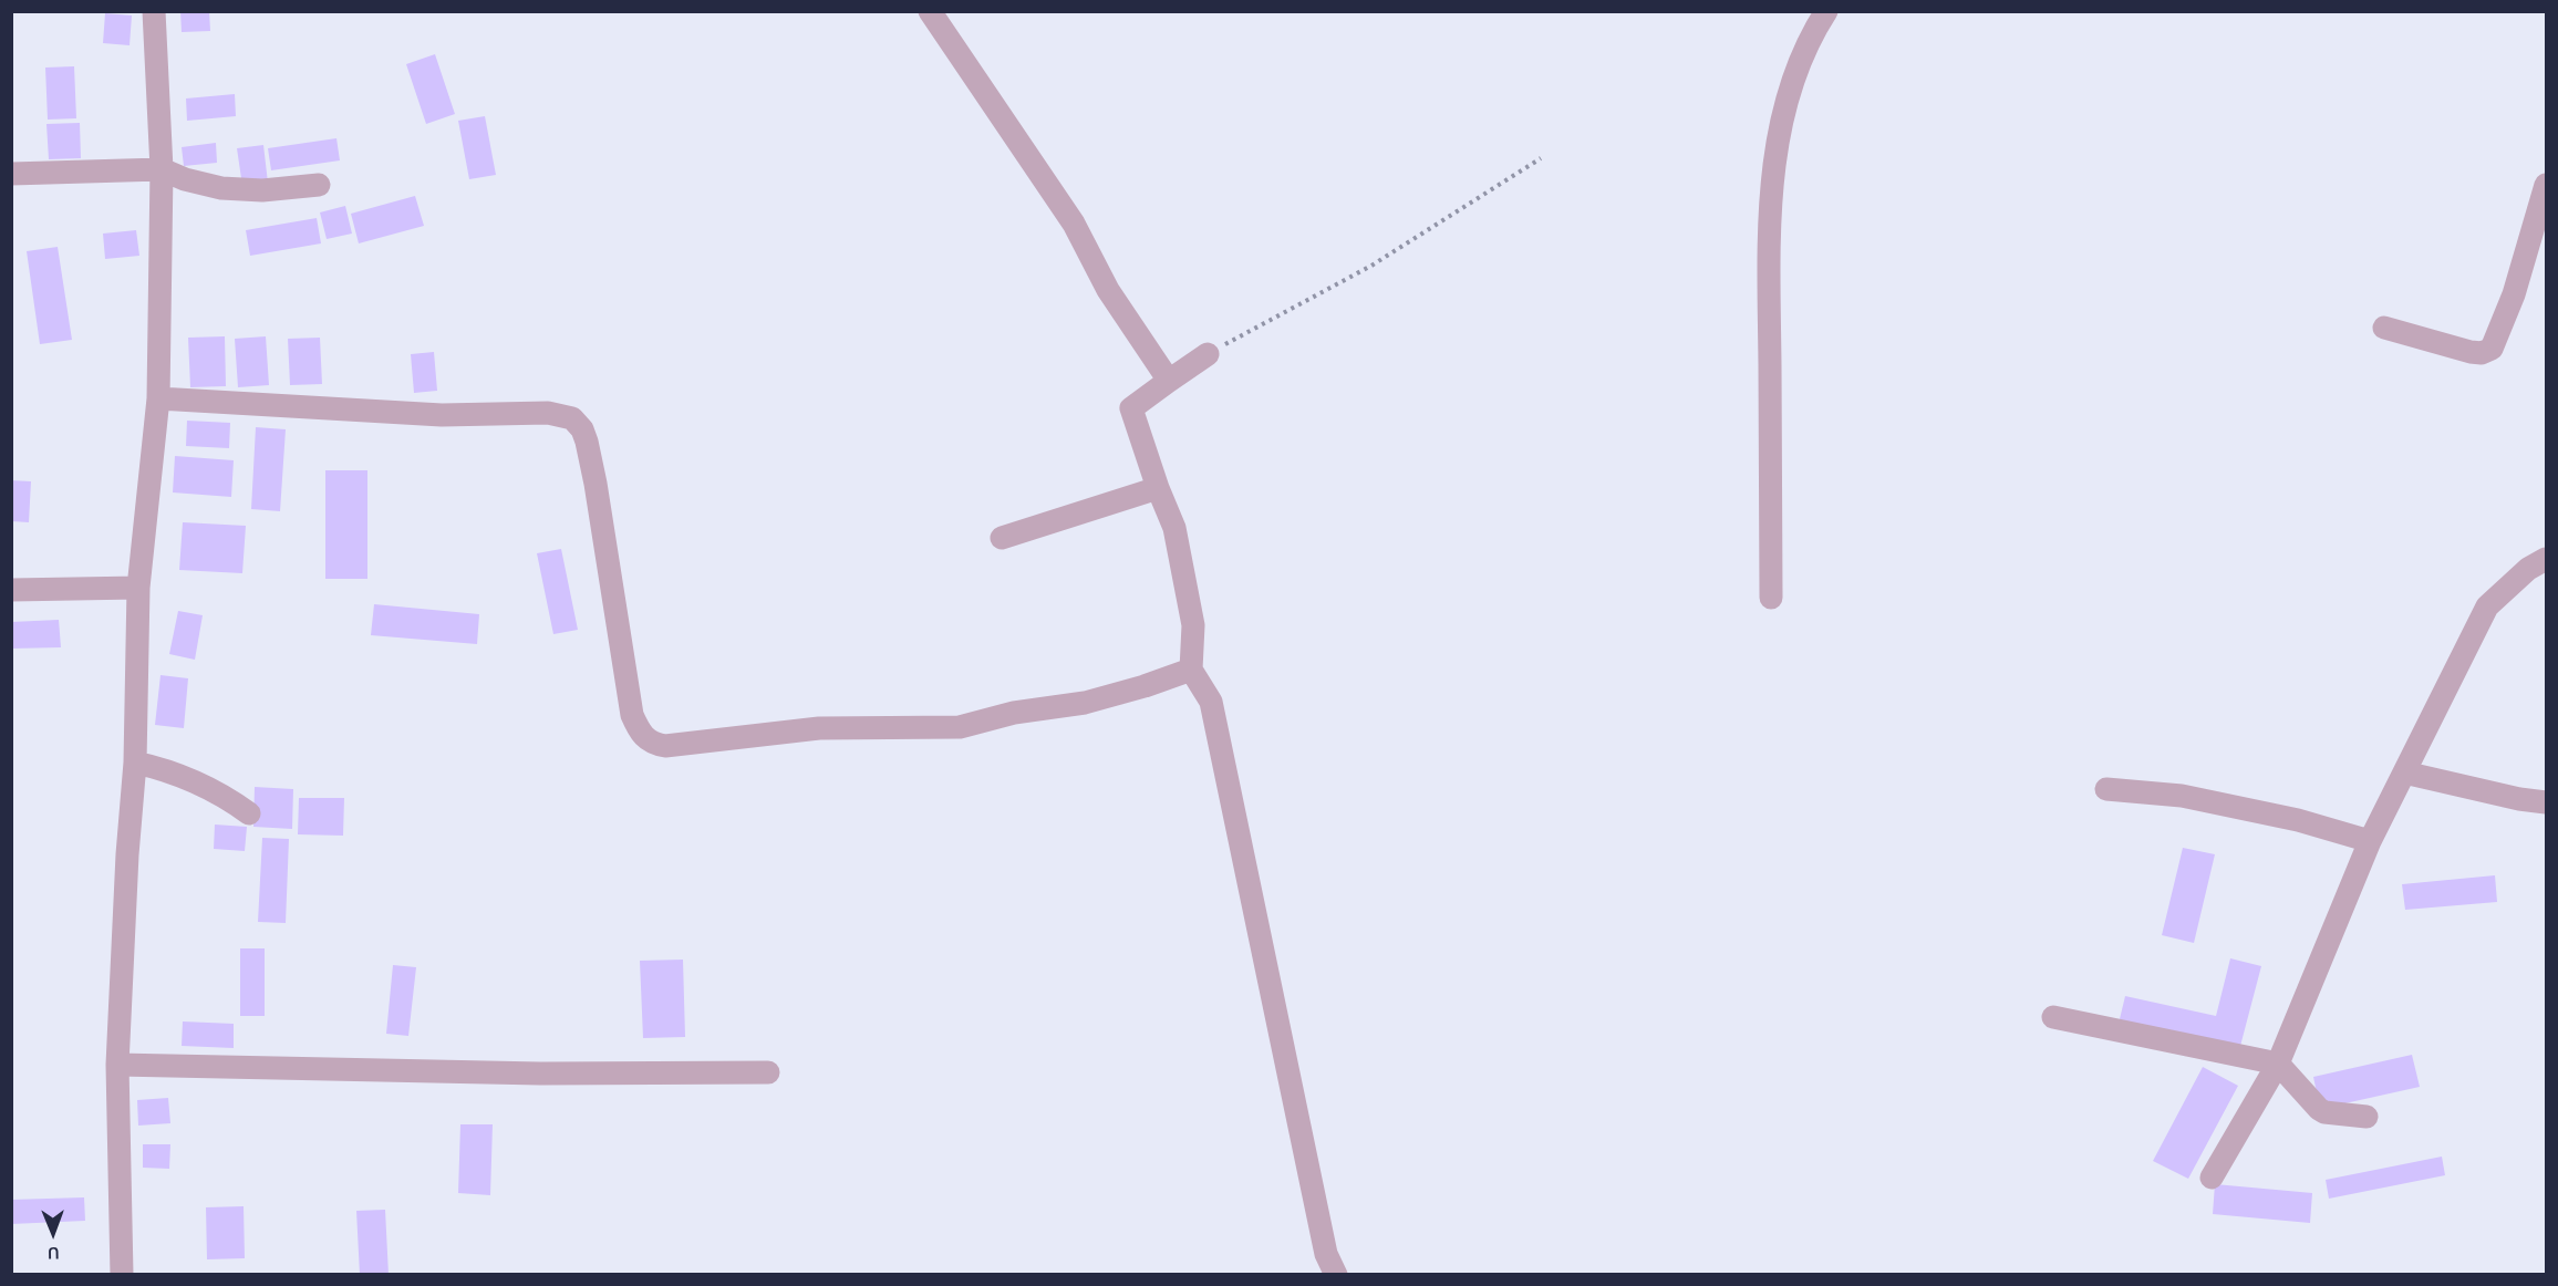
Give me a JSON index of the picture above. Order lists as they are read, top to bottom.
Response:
{
  "north": "bottom"
}
